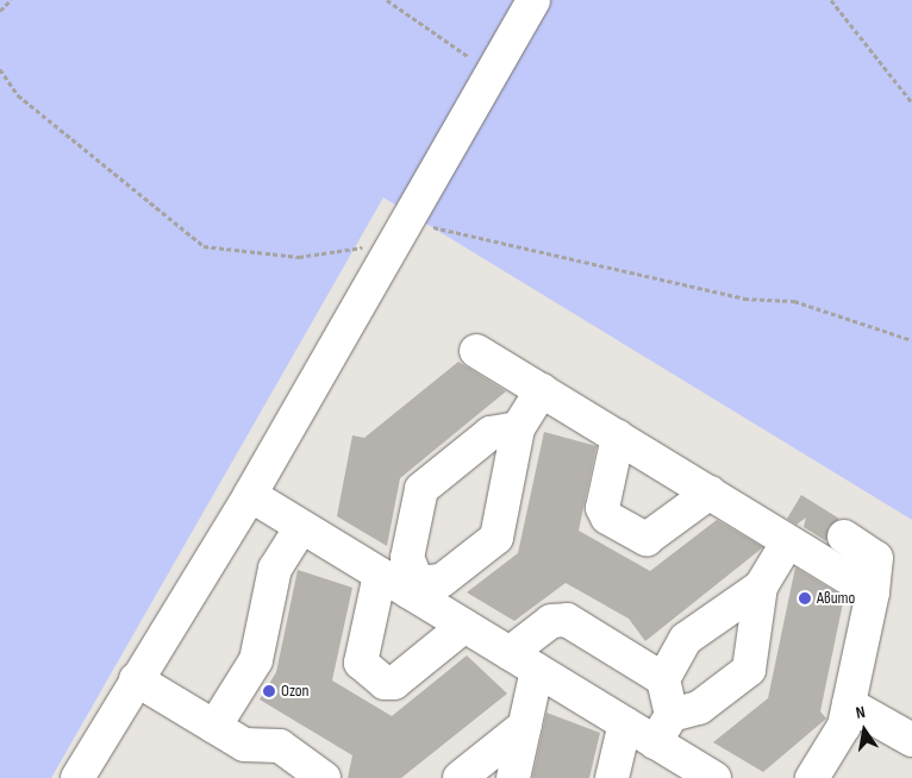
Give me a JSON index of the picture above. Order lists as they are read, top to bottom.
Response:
{
  "places": ["Авито", "Ozon"],
  "north": "top"
}
